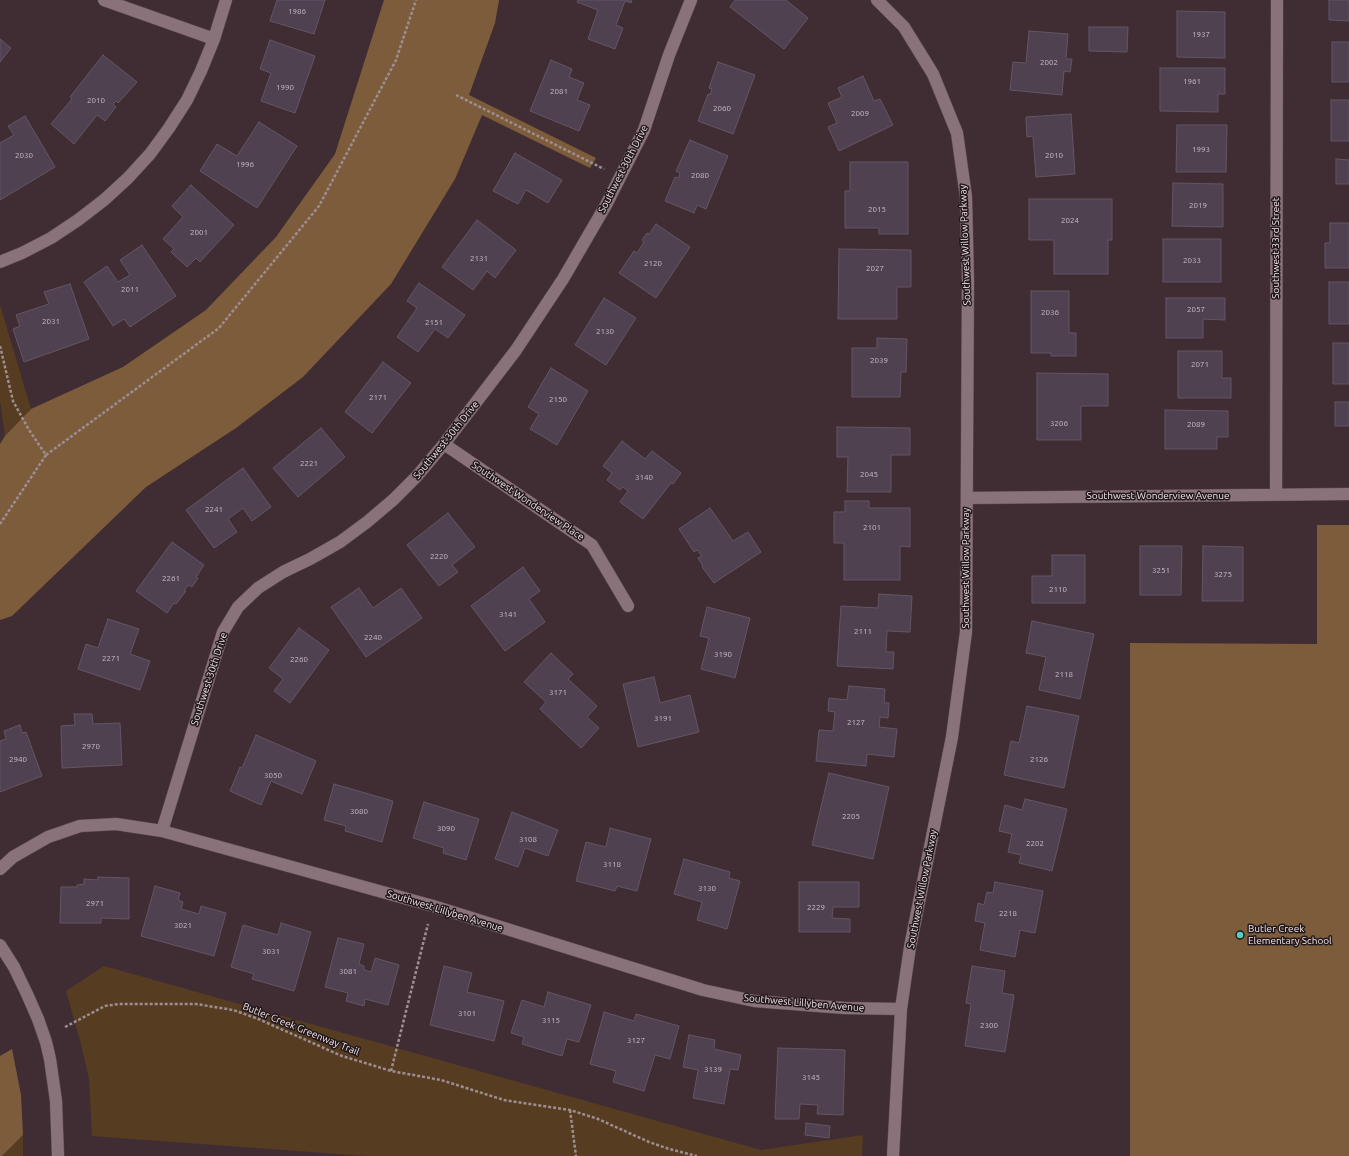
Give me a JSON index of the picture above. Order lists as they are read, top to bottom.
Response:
{
  "streets": {
    "street": [
      "Southwest 30th Drive",
      "Southwest Willow Parkway",
      "Southwest 33rd Street",
      "Southwest Wonderview Avenue",
      "Southwest Wonderview Place",
      "Southwest Lillyben Avenue"
    ],
    "path": ["Butler Creek Greenway Trail"]
  },
  "crossings": [
    ["Southwest 30th Drive", "Southwest Wonderview Place"],
    ["Southwest 30th Drive", "Southwest Lillyben Avenue"],
    ["Southwest Willow Parkway", "Southwest Wonderview Avenue"],
    ["Southwest Willow Parkway", "Southwest Lillyben Avenue"],
    ["Southwest 33rd Street", "Southwest Wonderview Avenue"]
  ],
  "places": ["Butler Creek Elementary School"],
  "house_numbers": [
    "1986",
    "1937",
    "2002",
    "1961",
    "1990",
    "2081",
    "2010",
    "2060",
    "2009",
    "1993",
    "2030",
    "2010",
    "1996",
    "2080",
    "2019",
    "2015",
    "2024",
    "2001",
    "2131",
    "2033",
    "2120",
    "2027",
    "2011",
    "2057",
    "2036",
    "2031",
    "2151",
    "2130",
    "2039",
    "2071",
    "2171",
    "2150",
    "3206",
    "2089",
    "2221",
    "2045",
    "3140",
    "2241",
    "2101",
    "2220",
    "3251",
    "3275",
    "2261",
    "2110",
    "3141",
    "2111",
    "2240",
    "3190",
    "2271",
    "2260",
    "2118",
    "3171",
    "3191",
    "2127",
    "2970",
    "2940",
    "2126",
    "3050",
    "3080",
    "2205",
    "3090",
    "3108",
    "2202",
    "3118",
    "3130",
    "2971",
    "2229",
    "2218",
    "3021",
    "3031",
    "3081",
    "3101",
    "3115",
    "2300",
    "3127",
    "3139",
    "3145"
  ]
}
